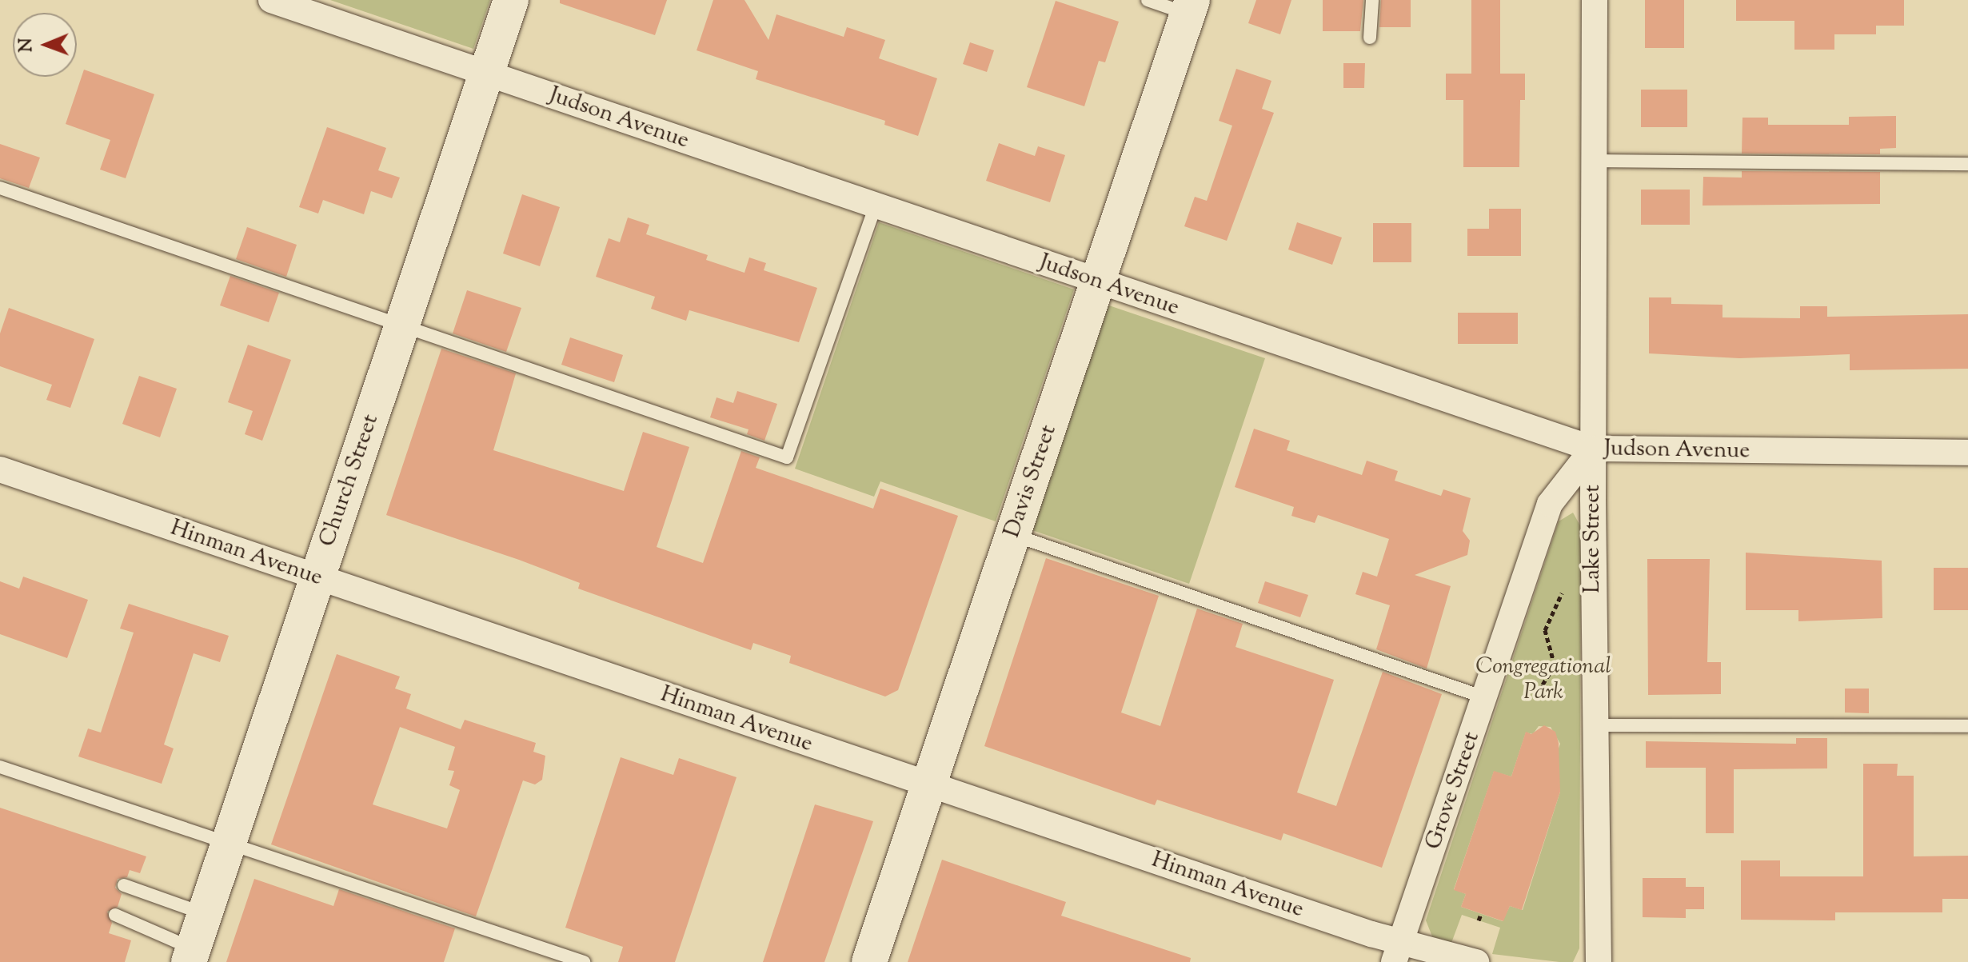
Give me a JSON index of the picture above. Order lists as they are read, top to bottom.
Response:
{
  "streets": {
    "street": [
      "Judson Avenue",
      "Church Street",
      "Davis Street",
      "Lake Street",
      "Hinman Avenue",
      "Grove Street"
    ]
  },
  "crossings": [
    ["Judson Avenue", "Church Street"],
    ["Judson Avenue", "Davis Street"],
    ["Judson Avenue", "Lake Street"],
    ["Judson Avenue", "Grove Street"],
    ["Church Street", "Hinman Avenue"],
    ["Davis Street", "Hinman Avenue"],
    ["Lake Street", "Grove Street"],
    ["Hinman Avenue", "Grove Street"]
  ],
  "parks": ["Congregational Park"],
  "north": "left"
}
